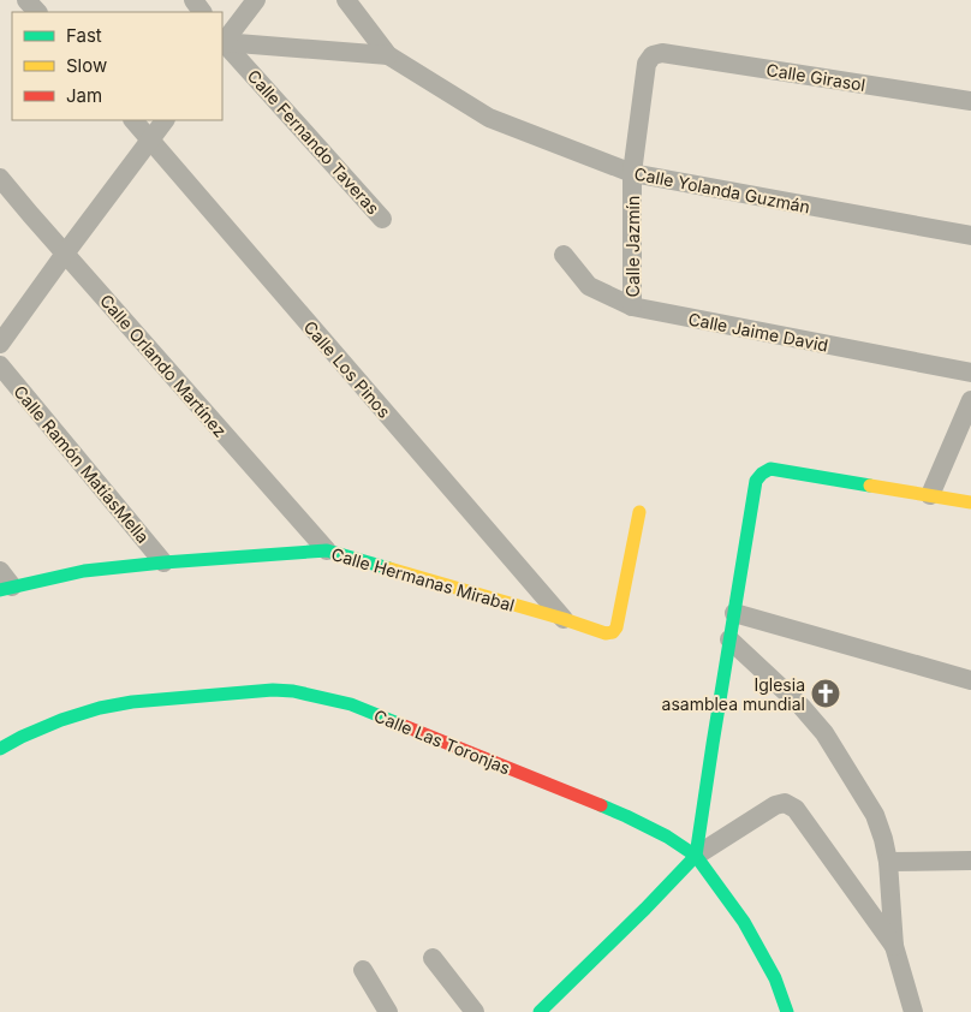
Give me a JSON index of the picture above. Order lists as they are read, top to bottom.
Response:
{
  "streets": {
    "street": [
      "Calle Girasol",
      "Calle Fernando Taveras",
      "Calle Yolanda Guzmán",
      "Calle Jazmín",
      "Calle Jaime David",
      "Calle Orlando Martínez",
      "Calle Los Pinos",
      "Calle Ramón MatíasMella",
      "Calle Hermanas Mirabal",
      "Calle Las Toronjas"
    ]
  },
  "crossings": [
    ["Calle Girasol", "Calle Jazmín"],
    ["Calle Yolanda Guzmán", "Calle Jazmín"],
    ["Calle Jazmín", "Calle Jaime David"],
    ["Calle Orlando Martínez", "Calle Hermanas Mirabal"],
    ["Calle Los Pinos", "Calle Hermanas Mirabal"],
    ["Calle Ramón MatíasMella", "Calle Hermanas Mirabal"]
  ],
  "places": {
    "church": ["Iglesia asamblea mundial"]
  },
  "legend": ["Fast", "Slow", "Jam"]
}
